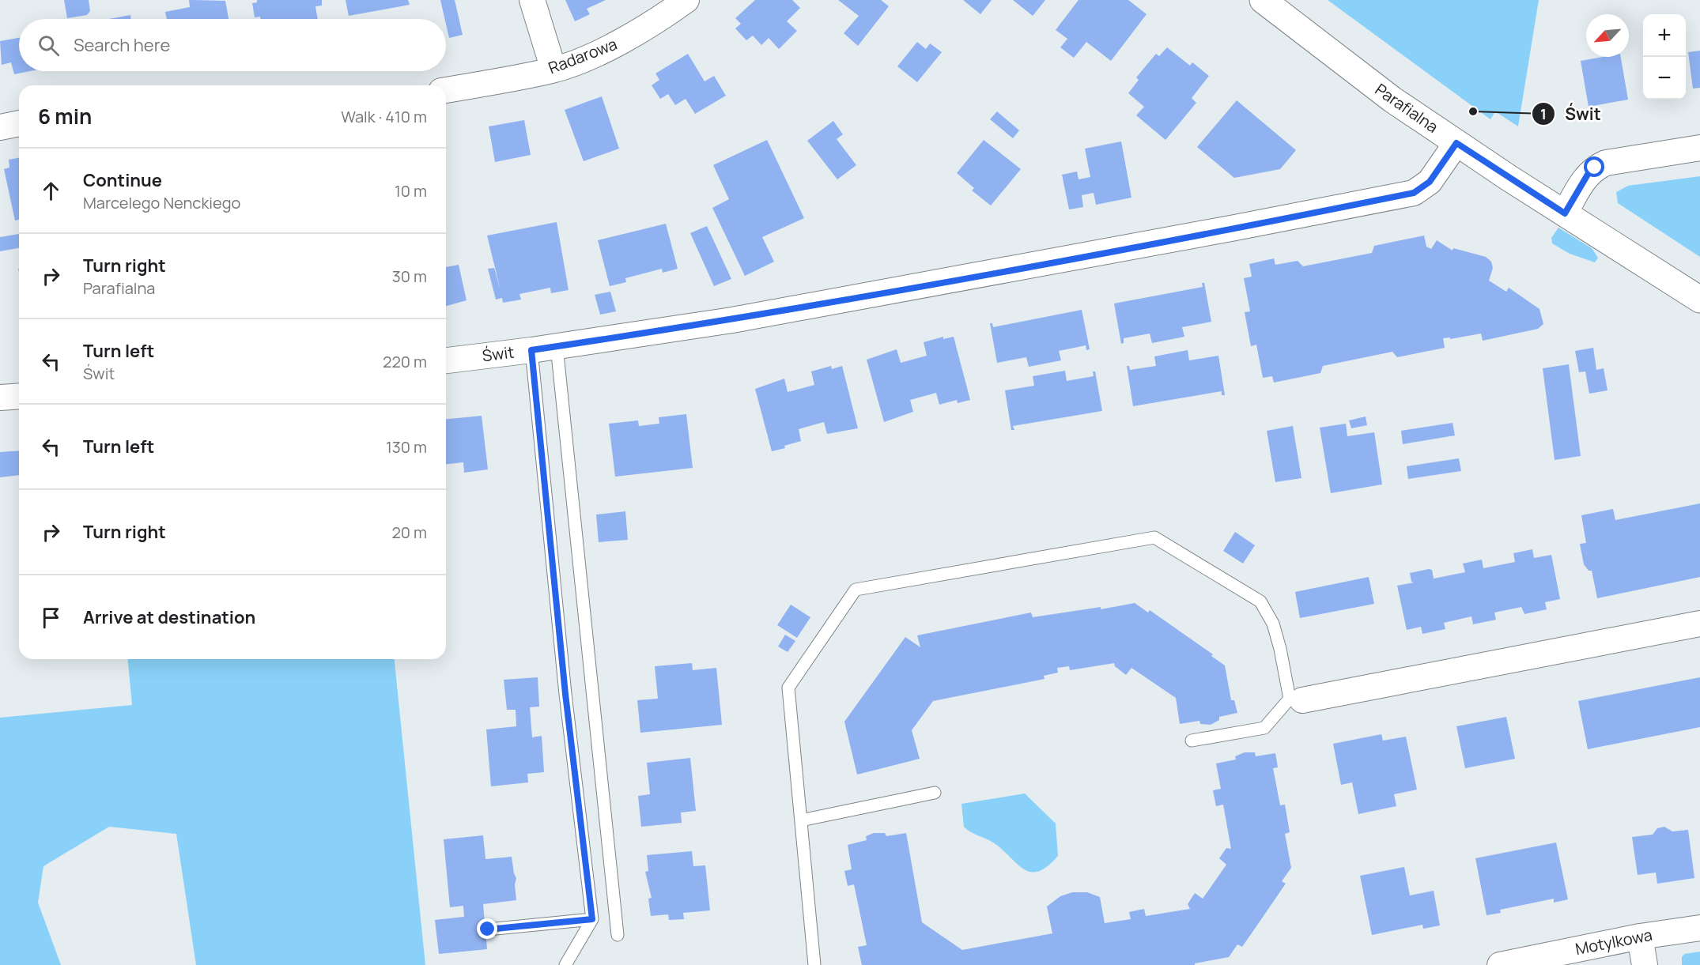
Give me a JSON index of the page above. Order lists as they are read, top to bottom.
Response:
{
  "streets": {
    "street": [
      "Radarowa",
      "Parafialna",
      "Świt",
      "Motylkowa"
    ]
  },
  "crossings": [
    ["Parafialna", "Świt"]
  ],
  "places": ["Świt"],
  "north": "bottom left",
  "page": {
    "map_buttons": ["+", "−"],
    "search": "Search here",
    "heading": ["6 min", "Walk · 410 m"],
    "list": [
      ["Continue", "Marcelego Nenckiego", "10 m"],
      ["Turn right", "Parafialna", "30 m"],
      ["Turn left", "Świt", "220 m"],
      ["Turn left", "130 m"],
      ["Turn right", "20 m"],
      "Arrive at destination"
    ]
  }
}
